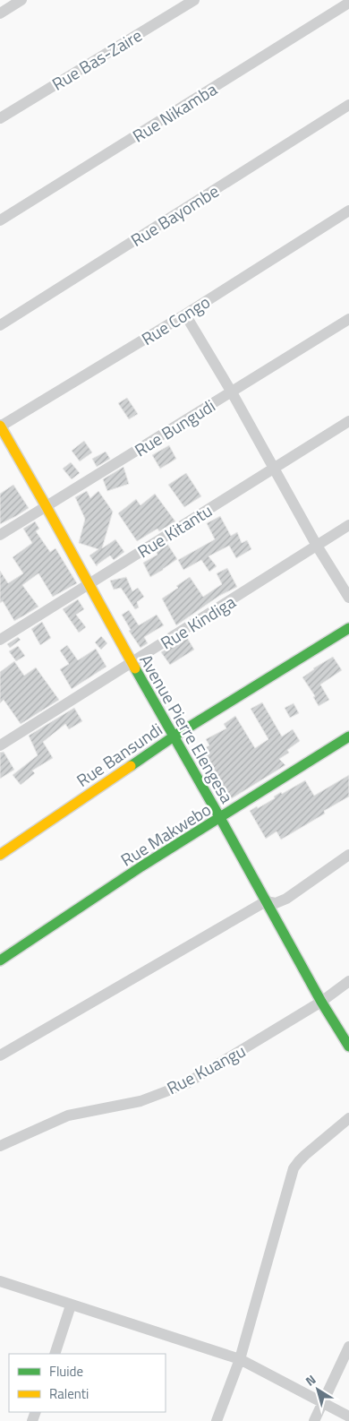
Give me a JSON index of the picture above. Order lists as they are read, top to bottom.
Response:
{
  "streets": {
    "street": [
      "Rue Bas-Zaire",
      "Rue Nikamba",
      "Rue Bayombe",
      "Rue Congo",
      "Rue Bungudi",
      "Rue Kitantu",
      "Rue Kindiga",
      "Avenue Pierre Elengesa",
      "Rue Bansundi",
      "Rue Makwebo",
      "Rue Kuangu"
    ]
  },
  "crossings": [
    ["Rue Congo", "Avenue Pierre Elengesa"],
    ["Rue Bungudi", "Avenue Pierre Elengesa"],
    ["Rue Kitantu", "Avenue Pierre Elengesa"],
    ["Rue Kindiga", "Avenue Pierre Elengesa"],
    ["Avenue Pierre Elengesa", "Rue Bansundi"],
    ["Avenue Pierre Elengesa", "Rue Makwebo"],
    ["Avenue Pierre Elengesa", "Rue Kuangu"]
  ],
  "legend": ["Fluide", "Ralenti"],
  "north": "top left"
}
